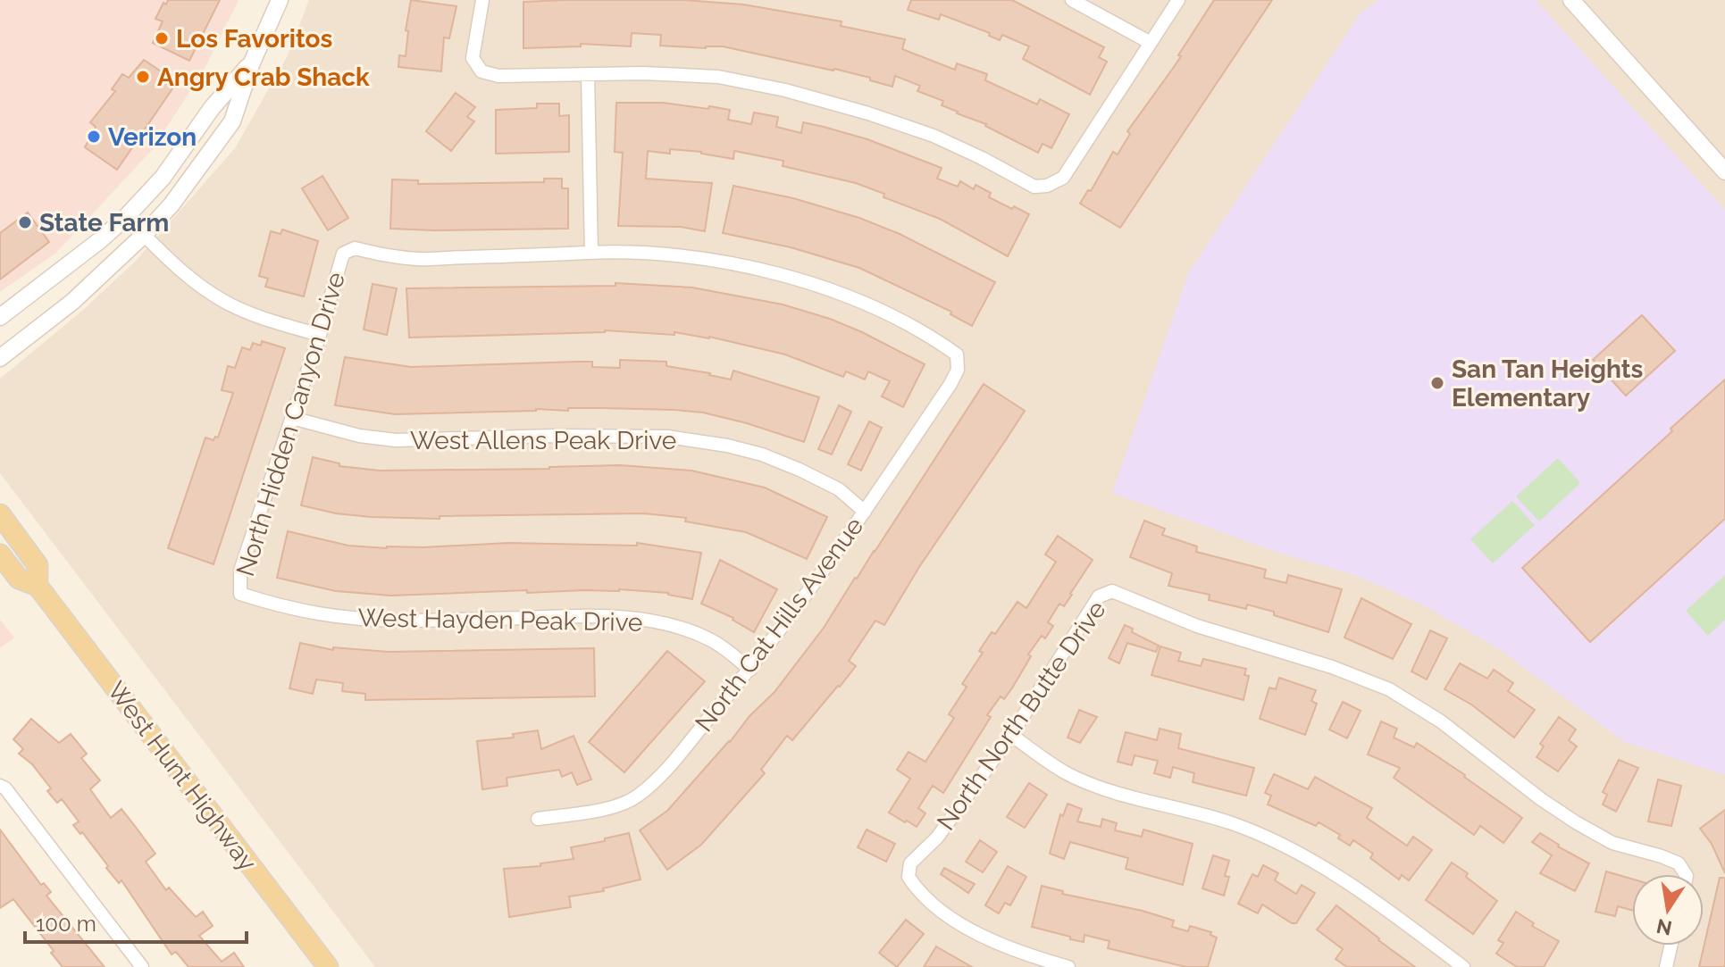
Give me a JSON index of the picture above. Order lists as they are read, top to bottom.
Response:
{
  "streets": {
    "main road": ["West Hunt Highway"],
    "street": [
      "North Hidden Canyon Drive",
      "West Allens Peak Drive",
      "West Hayden Peak Drive",
      "North Cat Hills Avenue",
      "North North Butte Drive"
    ]
  },
  "crossings": [
    ["North Hidden Canyon Drive", "West Allens Peak Drive"],
    ["North Hidden Canyon Drive", "West Hayden Peak Drive"],
    ["North Hidden Canyon Drive", "North Cat Hills Avenue"],
    ["West Allens Peak Drive", "North Cat Hills Avenue"],
    ["West Hayden Peak Drive", "North Cat Hills Avenue"]
  ],
  "places": [
    "Los Favoritos",
    "Angry Crab Shack",
    "Verizon",
    "State Farm",
    "San Tan Heights Elementary"
  ],
  "scale_bar": "100 m",
  "north": "bottom"
}
